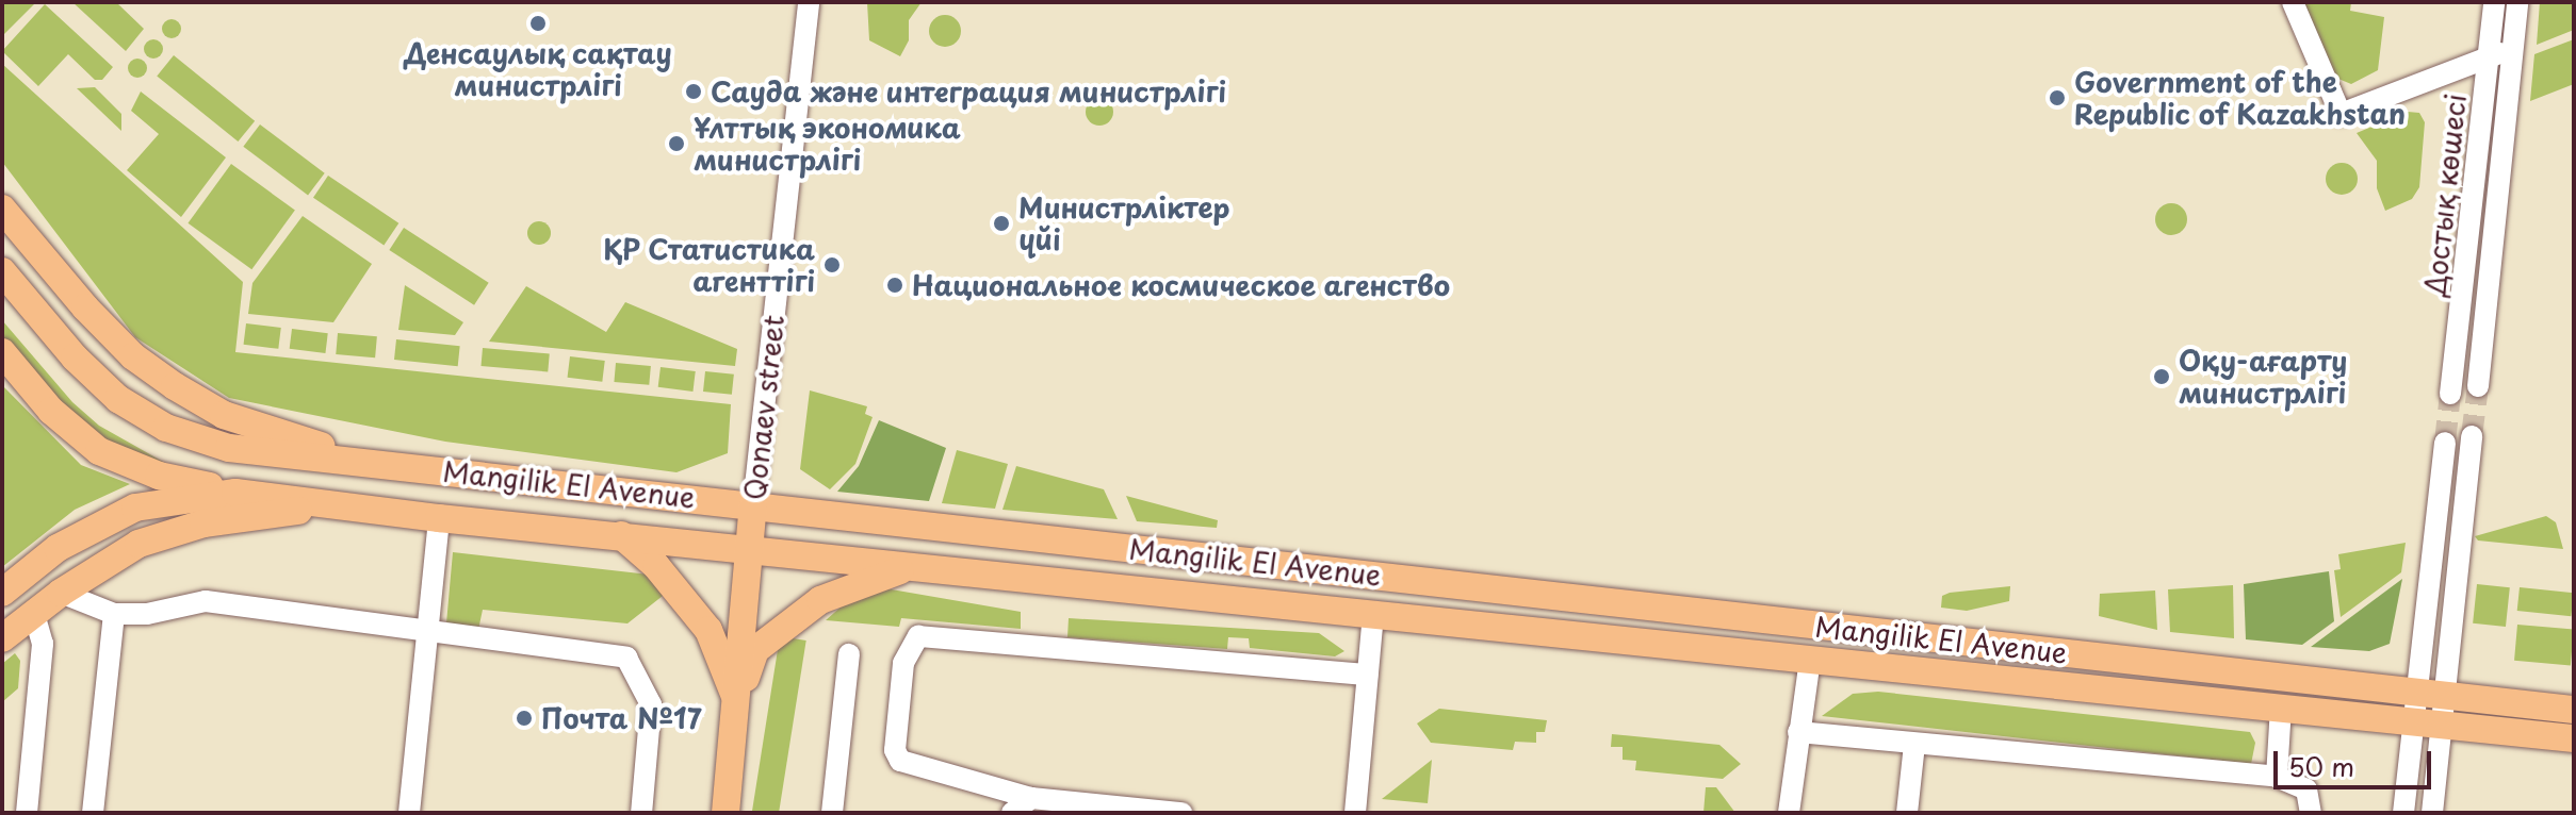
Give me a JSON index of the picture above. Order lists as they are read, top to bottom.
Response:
{
  "streets": {
    "main road": ["Qonaev street", "Mangilik El Avenue"],
    "street": ["Достық көшесі"]
  },
  "crossings": [
    ["Qonaev street", "Mangilik El Avenue"]
  ],
  "places": [
    "Денсаулық сақтау министрлігі",
    "Сауда жəне интеграция министрлігі",
    "Government of the Republic of Kazakhstan",
    "Ұлттық экономика министрлігі",
    "Министрліктер үйі",
    "ҚР Статистика агенттігі",
    "Национальное космическое агенство",
    "Оқу-ағарту министрлігі",
    "Почта №17"
  ],
  "scale_bar": "50 m"
}
